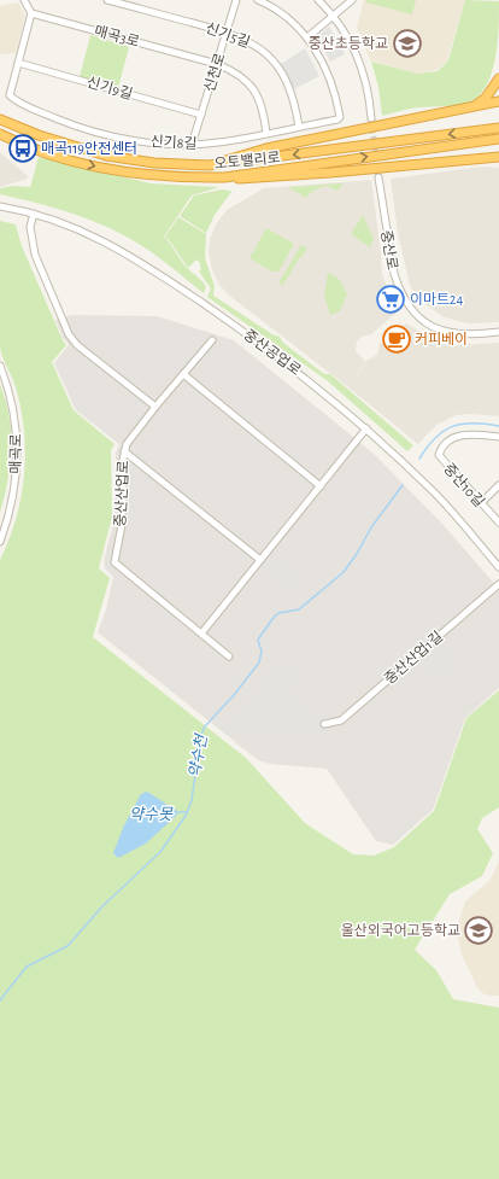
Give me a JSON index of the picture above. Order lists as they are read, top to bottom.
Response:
{
  "streets": {
    "highway": ["오토밸리로"],
    "street": [
      "신기5길",
      "매곡3로",
      "신천로",
      "신기9길",
      "신기8길",
      "중산로",
      "중산공업로",
      "매곡로",
      "중산10길",
      "중산산업로",
      "중산산업1길"
    ]
  },
  "crossings": [
    ["신기5길", "신천로"],
    ["신기5길", "신기8길"],
    ["매곡3로", "신천로"],
    ["매곡3로", "신기8길"],
    ["신천로", "신기9길"],
    ["신천로", "신기8길"],
    ["신기9길", "신기8길"]
  ],
  "water": ["약수천", "약수못"],
  "places": {
    "school or university": ["중산초등학교", "울산외국어고등학교"],
    "bus stop": ["매곡119안전센터"],
    "supermarket": ["이마트24"],
    "cafe": ["커피베이"]
  }
}
